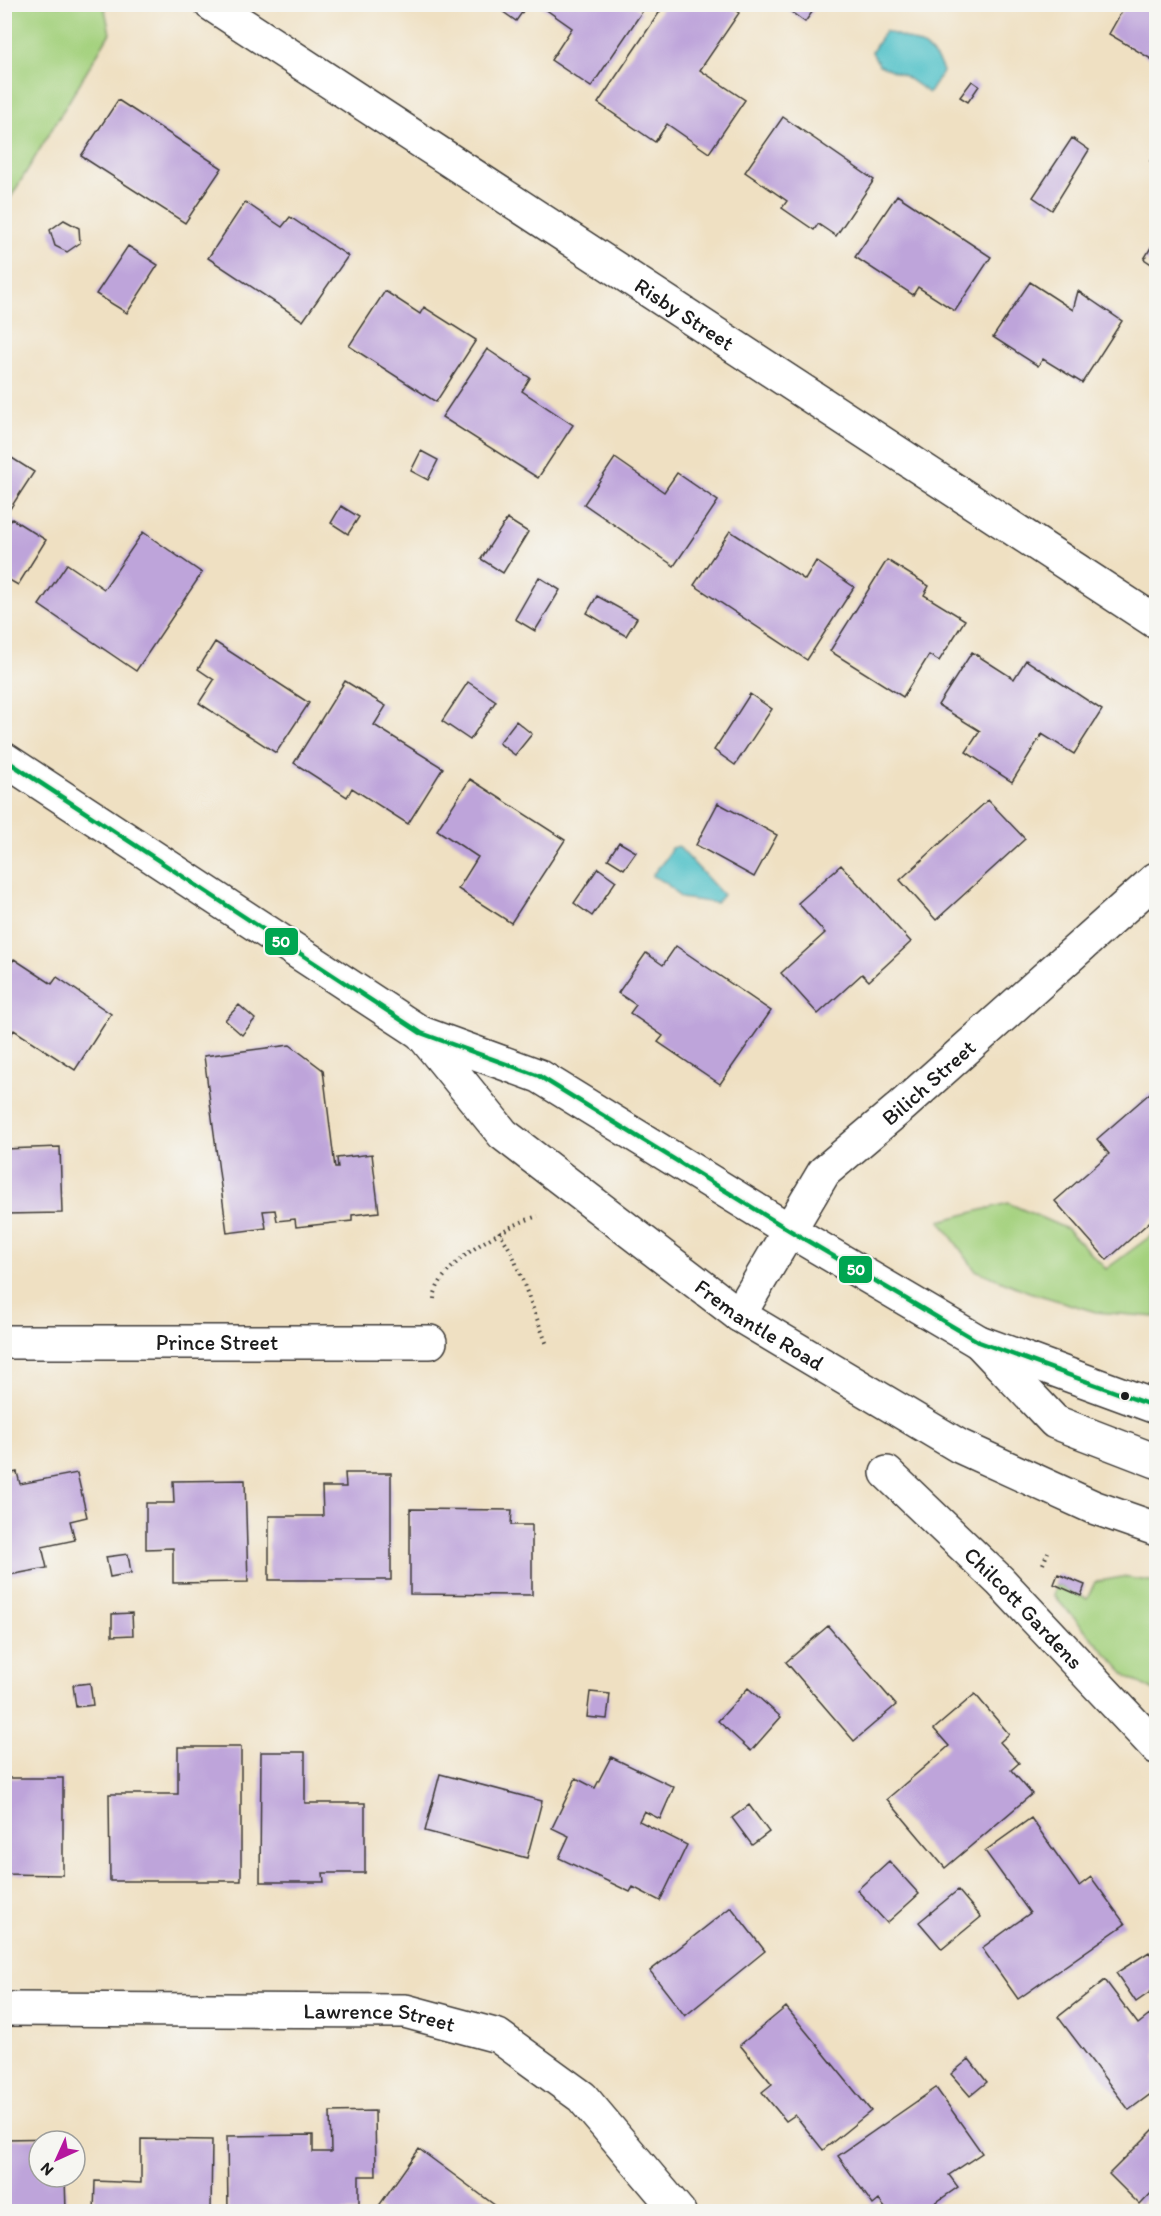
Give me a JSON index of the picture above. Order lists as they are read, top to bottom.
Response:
{
  "streets": {
    "street": [
      "Risby Street",
      "Bilich Street",
      "Fremantle Road",
      "Prince Street",
      "Chilcott Gardens",
      "Lawrence Street"
    ]
  },
  "crossings": [
    ["Bilich Street", "Fremantle Road"]
  ],
  "lines": ["transit line 50"],
  "north": "bottom left"
}
